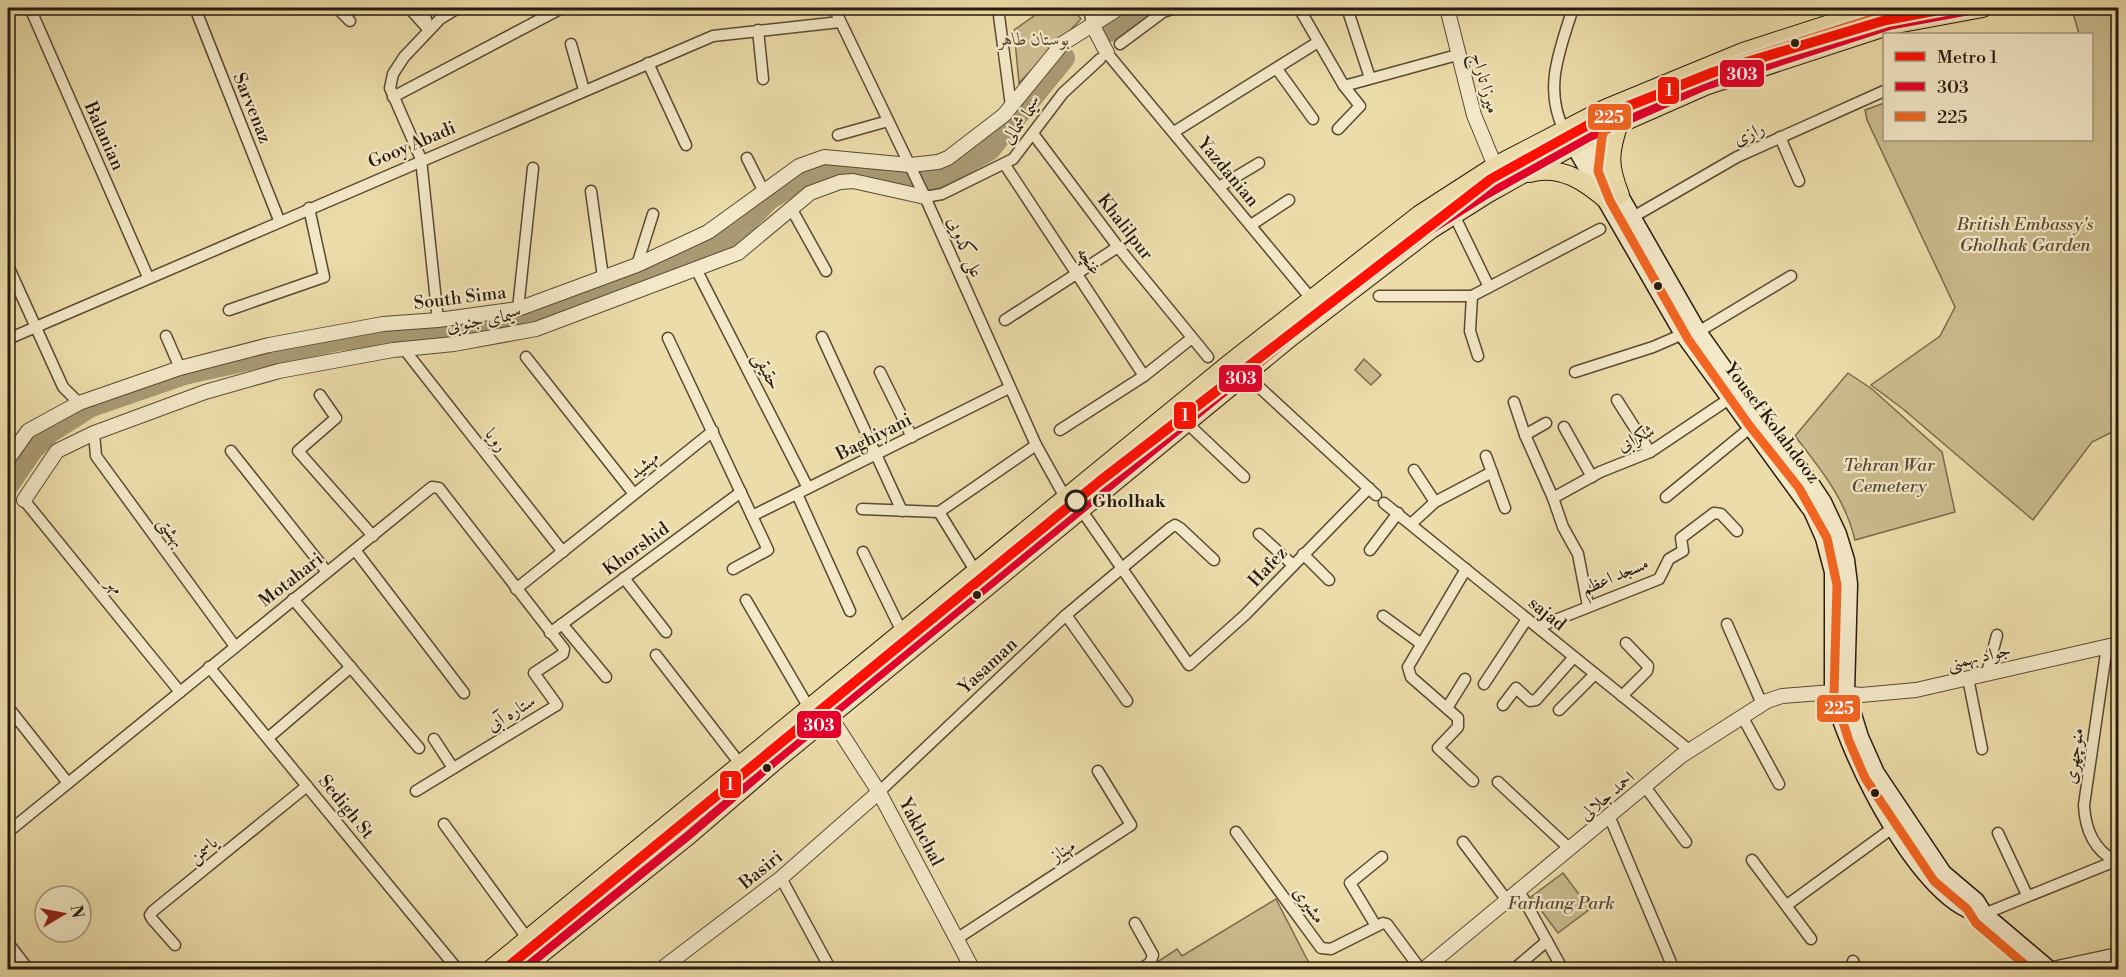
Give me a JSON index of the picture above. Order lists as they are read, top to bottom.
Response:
{
  "streets": {
    "main road": ["Yousef Kolahdooz"],
    "street": [
      "میرزا تاراج",
      "Sarvenaz",
      "سیما شمالی",
      "رازی",
      "Balanian",
      "Gooy Abadi",
      "Yazdanian",
      "Khalilpur",
      "علی کدویی",
      "غنچه",
      "South Sima",
      "سیمای جنوبی",
      "حقیقی",
      "Baghiyani",
      "شکرابی",
      "رویا",
      "مهشید",
      "بهشتی",
      "Khorshid",
      "Hafez",
      "مسجد اعظم",
      "Motahari",
      "مهر",
      "sajad",
      "جواد بهمنی",
      "Yasaman",
      "ستاره آبی",
      "منوچهری",
      "احمد جلالی",
      "Sedigh St",
      "Yakhchal",
      "یاسمن",
      "مهناز",
      "Basiri",
      "مشیری"
    ]
  },
  "crossings": [
    ["Sarvenaz", "Gooy Abadi"],
    ["سیما شمالی", "Yazdanian"],
    ["سیما شمالی", "Khalilpur"],
    ["سیما شمالی", "علی کدویی"],
    ["سیما شمالی", "غنچه"],
    ["سیما شمالی", "سیمای جنوبی"],
    ["رازی", "Yousef Kolahdooz"],
    ["Balanian", "Gooy Abadi"],
    ["Gooy Abadi", "علی کدویی"],
    ["علی کدویی", "South Sima"],
    ["علی کدویی", "سیمای جنوبی"],
    ["علی کدویی", "Baghiyani"],
    ["سیمای جنوبی", "حقیقی"],
    ["سیمای جنوبی", "رویا"],
    ["سیمای جنوبی", "بهشتی"],
    ["سیمای جنوبی", "مهر"],
    ["حقیقی", "Baghiyani"],
    ["Yousef Kolahdooz", "شکرابی"],
    ["Yousef Kolahdooz", "جواد بهمنی"],
    ["Yousef Kolahdooz", "احمد جلالی"],
    ["رویا", "مهشید"],
    ["مهشید", "Motahari"],
    ["بهشتی", "Motahari"],
    ["Khorshid", "Motahari"],
    ["Hafez", "sajad"],
    ["Hafez", "Yasaman"],
    ["مسجد اعظم", "sajad"],
    ["Motahari", "مهر"],
    ["Motahari", "ستاره آبی"],
    ["Motahari", "Sedigh St"],
    ["sajad", "احمد جلالی"],
    ["جواد بهمنی", "منوچهری"],
    ["جواد بهمنی", "احمد جلالی"],
    ["Yasaman", "Yakhchal"],
    ["Yasaman", "Basiri"],
    ["Sedigh St", "یاسمن"],
    ["Yakhchal", "مهناز"],
    ["Yakhchal", "Basiri"]
  ],
  "parks": [
    "بوستان طاهر",
    "British Embassy's Gholhak Garden",
    "Tehran War Cemetery",
    "Farhang Park"
  ],
  "places": ["Gholhak"],
  "lines": ["metro line 1", "transit line 303", "transit line 225"],
  "legend": ["Metro 1", "303", "225"],
  "north": "right"
}
